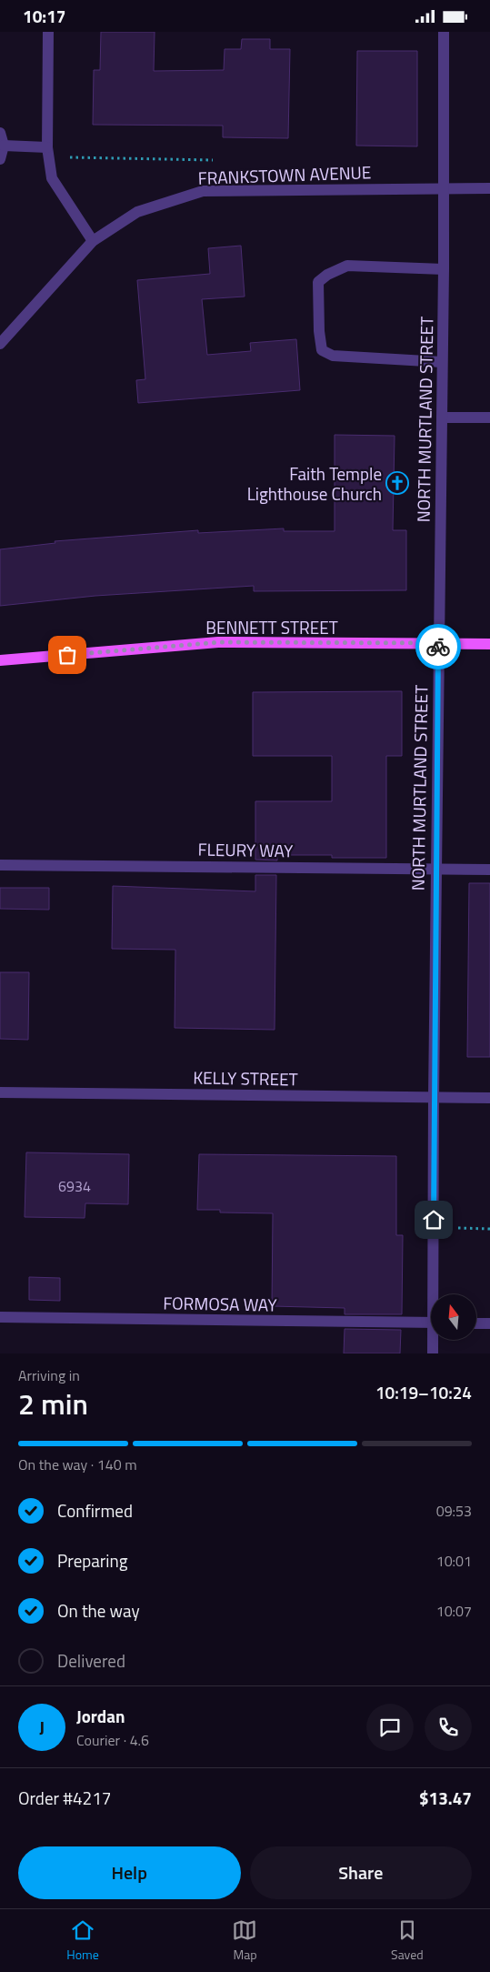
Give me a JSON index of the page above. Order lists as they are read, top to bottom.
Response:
{
  "streets": {
    "main road": ["BENNETT STREET"],
    "street": [
      "FRANKSTOWN AVENUE",
      "NORTH MURTLAND STREET",
      "FLEURY WAY",
      "KELLY STREET",
      "FORMOSA WAY"
    ]
  },
  "crossings": [
    ["FRANKSTOWN AVENUE", "NORTH MURTLAND STREET"],
    ["NORTH MURTLAND STREET", "BENNETT STREET"],
    ["NORTH MURTLAND STREET", "FLEURY WAY"],
    ["NORTH MURTLAND STREET", "KELLY STREET"]
  ],
  "places": {
    "church": ["Faith Temple Lighthouse Church"]
  },
  "house_numbers": ["6934"],
  "north": "top",
  "page": {
    "status": "10:17",
    "heading": ["2 min", "Arriving in", "10:19–10:24"],
    "panel": [
      "Jordan",
      "Courier · 4.6",
      "Order #4217",
      "$13.47"
    ],
    "bar": "On the way · 140 m",
    "list": [
      ["Confirmed", "09:53"],
      ["Preparing", "10:01"],
      ["On the way", "10:07"],
      "Delivered"
    ],
    "round": "J",
    "buttons": ["Help", "Share"],
    "tabs": ["Home", "Map", "Saved"]
  }
}
